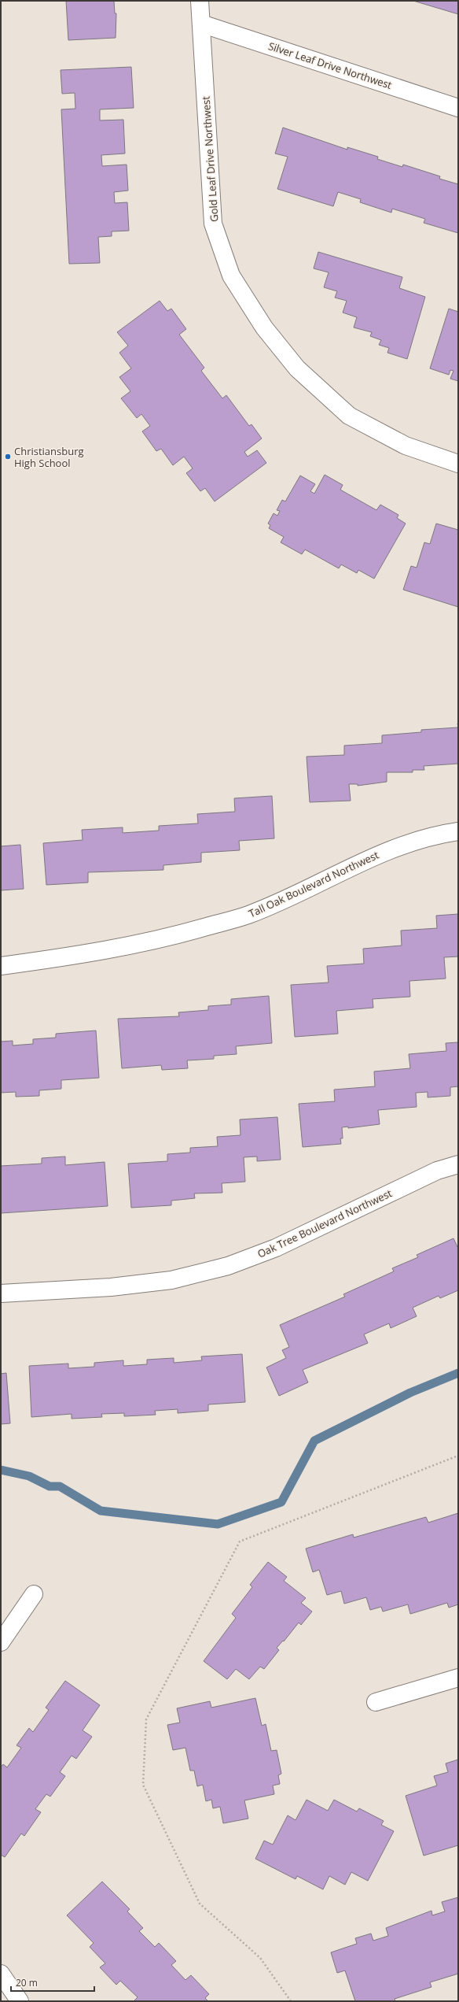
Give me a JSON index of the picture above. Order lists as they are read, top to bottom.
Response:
{
  "streets": {
    "street": [
      "Silver Leaf Drive Northwest",
      "Gold Leaf Drive Northwest",
      "Tall Oak Boulevard Northwest",
      "Oak Tree Boulevard Northwest"
    ]
  },
  "crossings": [
    ["Silver Leaf Drive Northwest", "Gold Leaf Drive Northwest"]
  ],
  "places": ["Christiansburg High School"],
  "scale_bar": "20 m"
}
